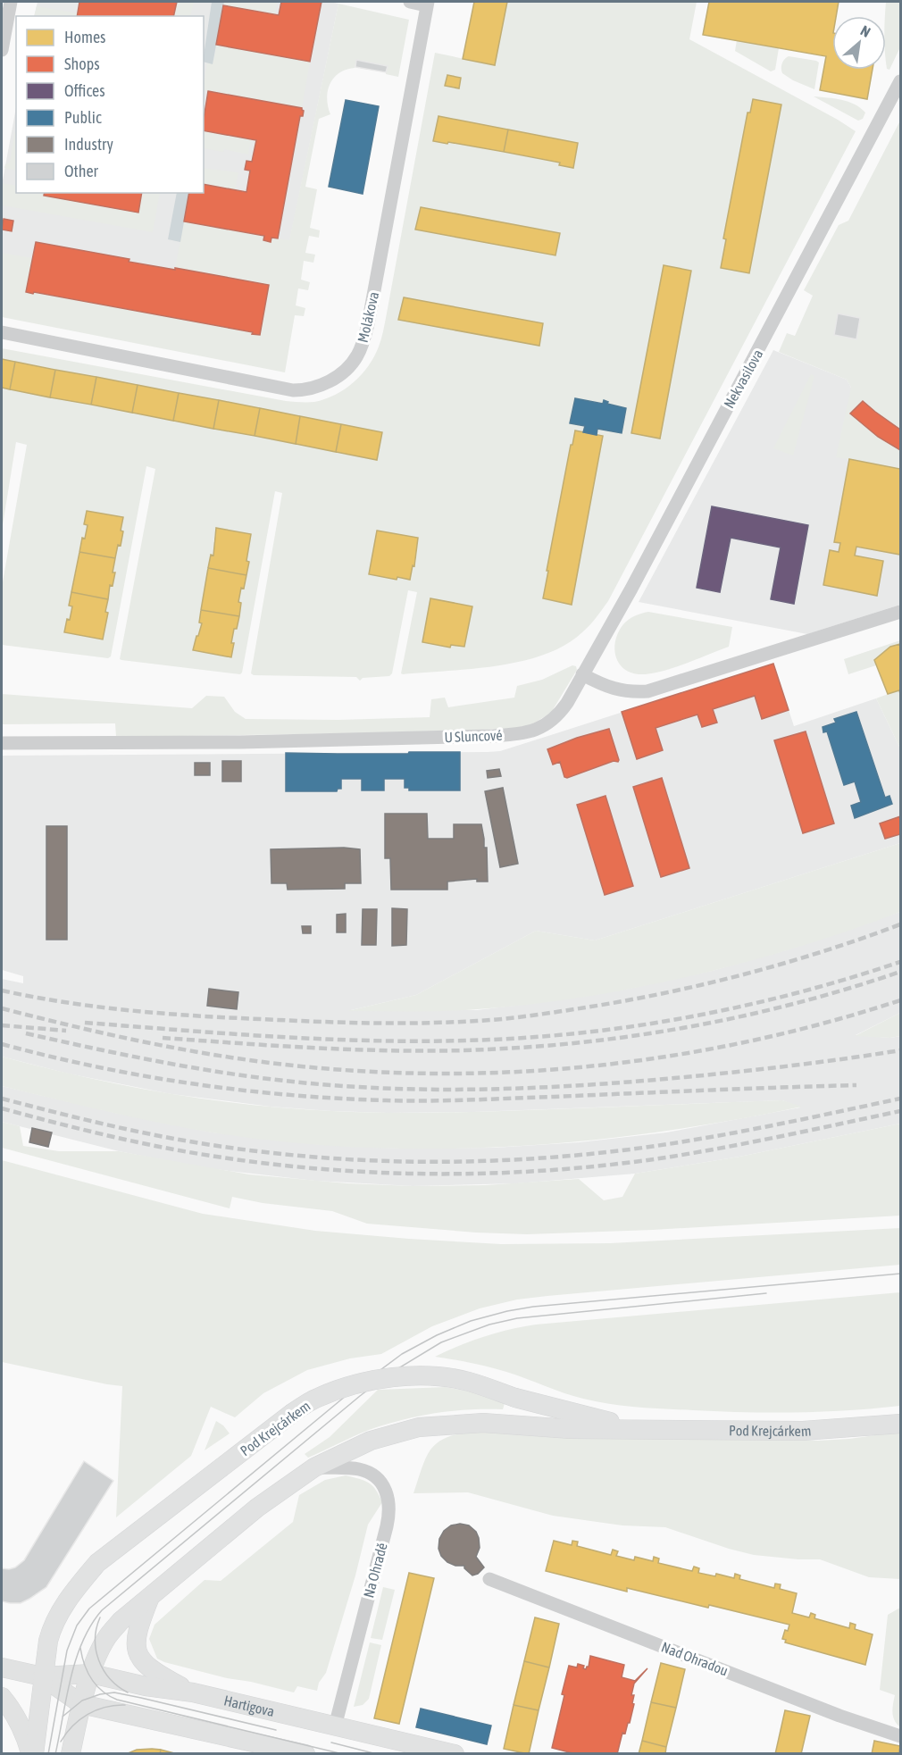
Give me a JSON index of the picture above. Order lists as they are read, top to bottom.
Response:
{
  "streets": {
    "main road": ["Pod Krejcárkem", "Hartigova"],
    "street": [
      "Molákova",
      "Nekvasilova",
      "U Sluncové",
      "Na Ohradě",
      "Nad Ohradou"
    ]
  },
  "crossings": [
    ["Nekvasilova", "U Sluncové"],
    ["Pod Krejcárkem", "Na Ohradě"],
    ["Pod Krejcárkem", "Hartigova"],
    ["Na Ohradě", "Hartigova"]
  ],
  "legend": [
    "Homes",
    "Shops",
    "Offices",
    "Public",
    "Industry",
    "Other"
  ],
  "north": "top right"
}
